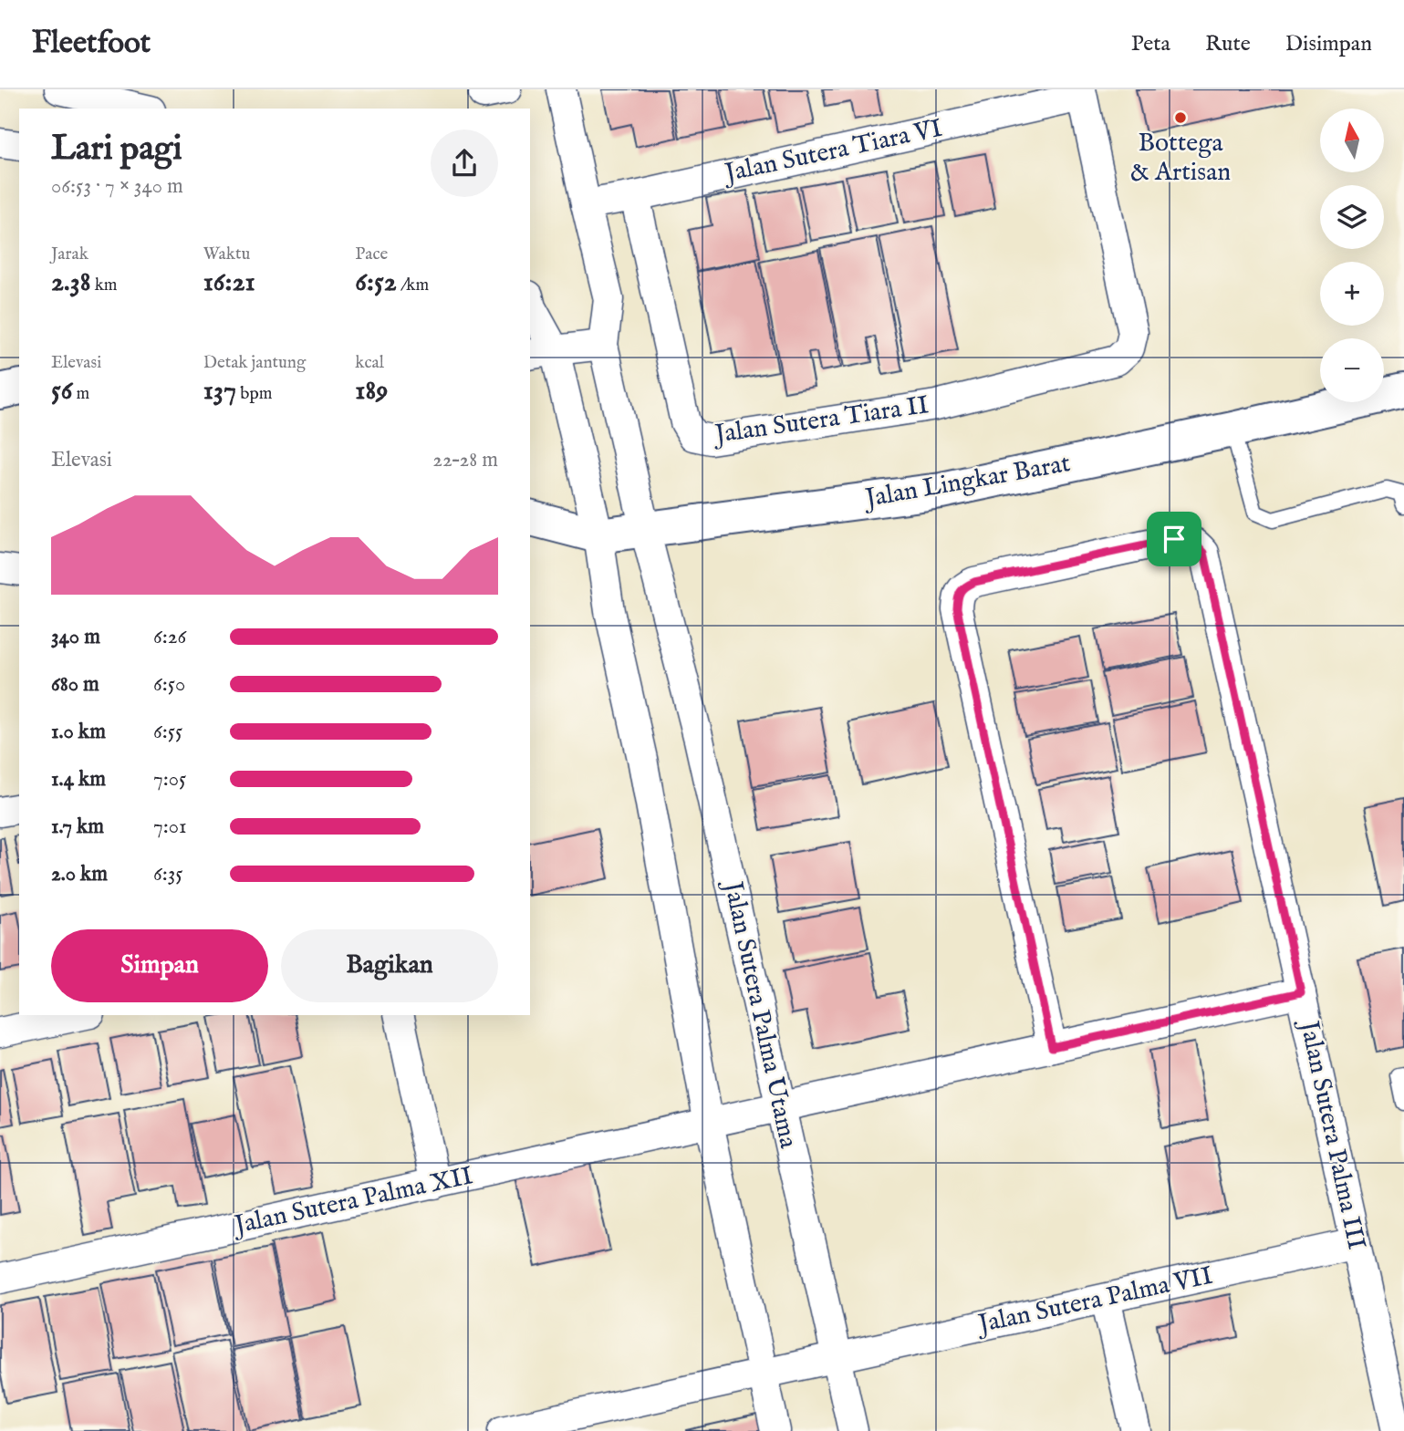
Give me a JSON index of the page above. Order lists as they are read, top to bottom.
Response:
{
  "streets": {
    "street": [
      "Jalan Sutera Tiara VI",
      "Jalan Sutera Tiara II",
      "Jalan Lingkar Barat",
      "Jalan Sutera Palma Utama",
      "Jalan Sutera Palma III",
      "Jalan Sutera Palma XII",
      "Jalan Sutera Palma VII"
    ]
  },
  "crossings": [
    ["Jalan Sutera Tiara VI", "Jalan Sutera Tiara II"],
    ["Jalan Sutera Tiara VI", "Jalan Sutera Palma Utama"],
    ["Jalan Lingkar Barat", "Jalan Sutera Palma Utama"],
    ["Jalan Sutera Palma Utama", "Jalan Sutera Palma XII"],
    ["Jalan Sutera Palma Utama", "Jalan Sutera Palma VII"],
    ["Jalan Sutera Palma III", "Jalan Sutera Palma XII"],
    ["Jalan Sutera Palma III", "Jalan Sutera Palma VII"]
  ],
  "places": ["Bottega & Artisan"],
  "north": "top",
  "page": {
    "header": "Fleetfoot",
    "nav": ["Peta", "Rute", "Disimpan"],
    "map_buttons": ["+", "−"],
    "heading": ["Lari pagi", "06:53 · 7 × 340 m"],
    "stats": [
      ["Jarak", "2.38 km"],
      ["Waktu", "16:21"],
      ["Pace", "6:52 /km"],
      ["Elevasi", "56 m"],
      ["Detak jantung", "137 bpm"],
      ["kcal", "189"]
    ],
    "chart": ["Elevasi", "22–28 m"],
    "list": [
      {
        "name": "340 m",
        "note": "6:26"
      },
      {
        "name": "680 m",
        "note": "6:50"
      },
      {
        "name": "1.0 km",
        "note": "6:55"
      },
      {
        "name": "1.4 km",
        "note": "7:05"
      },
      {
        "name": "1.7 km",
        "note": "7:01"
      },
      {
        "name": "2.0 km",
        "note": "6:35"
      }
    ],
    "buttons": ["Simpan", "Bagikan"]
  }
}
